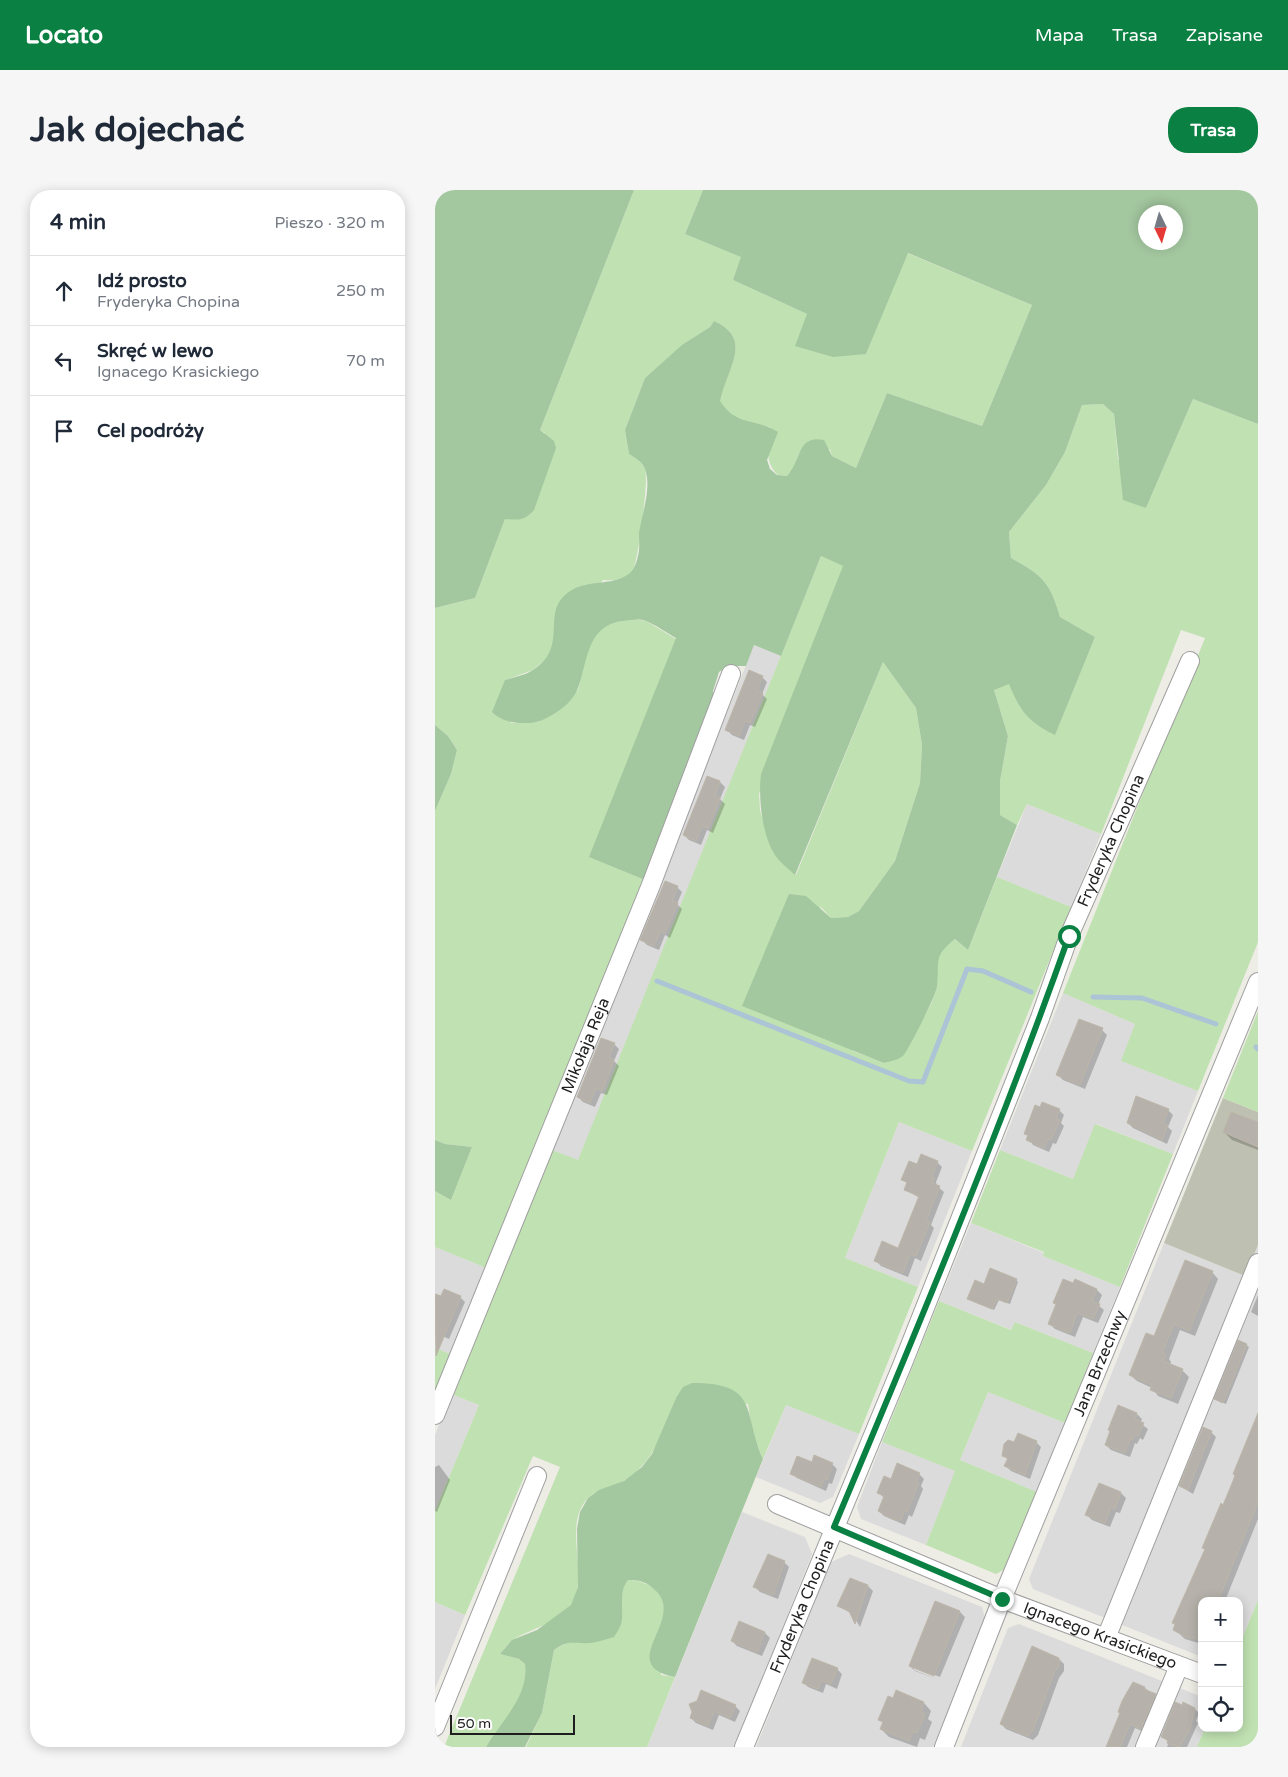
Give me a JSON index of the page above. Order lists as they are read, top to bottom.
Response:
{
  "streets": {
    "street": [
      "Fryderyka Chopina",
      "Mikołaja Reja",
      "Jana Brzechwy",
      "Ignacego Krasickiego"
    ]
  },
  "crossings": [
    ["Fryderyka Chopina", "Ignacego Krasickiego"],
    ["Jana Brzechwy", "Ignacego Krasickiego"]
  ],
  "scale_bar": "50 m",
  "north": "bottom",
  "page": {
    "header": "Locato",
    "nav": ["Mapa", "Trasa", "Zapisane"],
    "buttons": "Trasa",
    "title": "Jak dojechać",
    "heading": ["4 min", "Pieszo · 320 m"],
    "list": [
      ["Idź prosto", "Fryderyka Chopina", "250 m"],
      ["Skręć w lewo", "Ignacego Krasickiego", "70 m"],
      "Cel podróży"
    ],
    "map_buttons": ["+", "−"],
    "scale": "50 m"
  }
}
